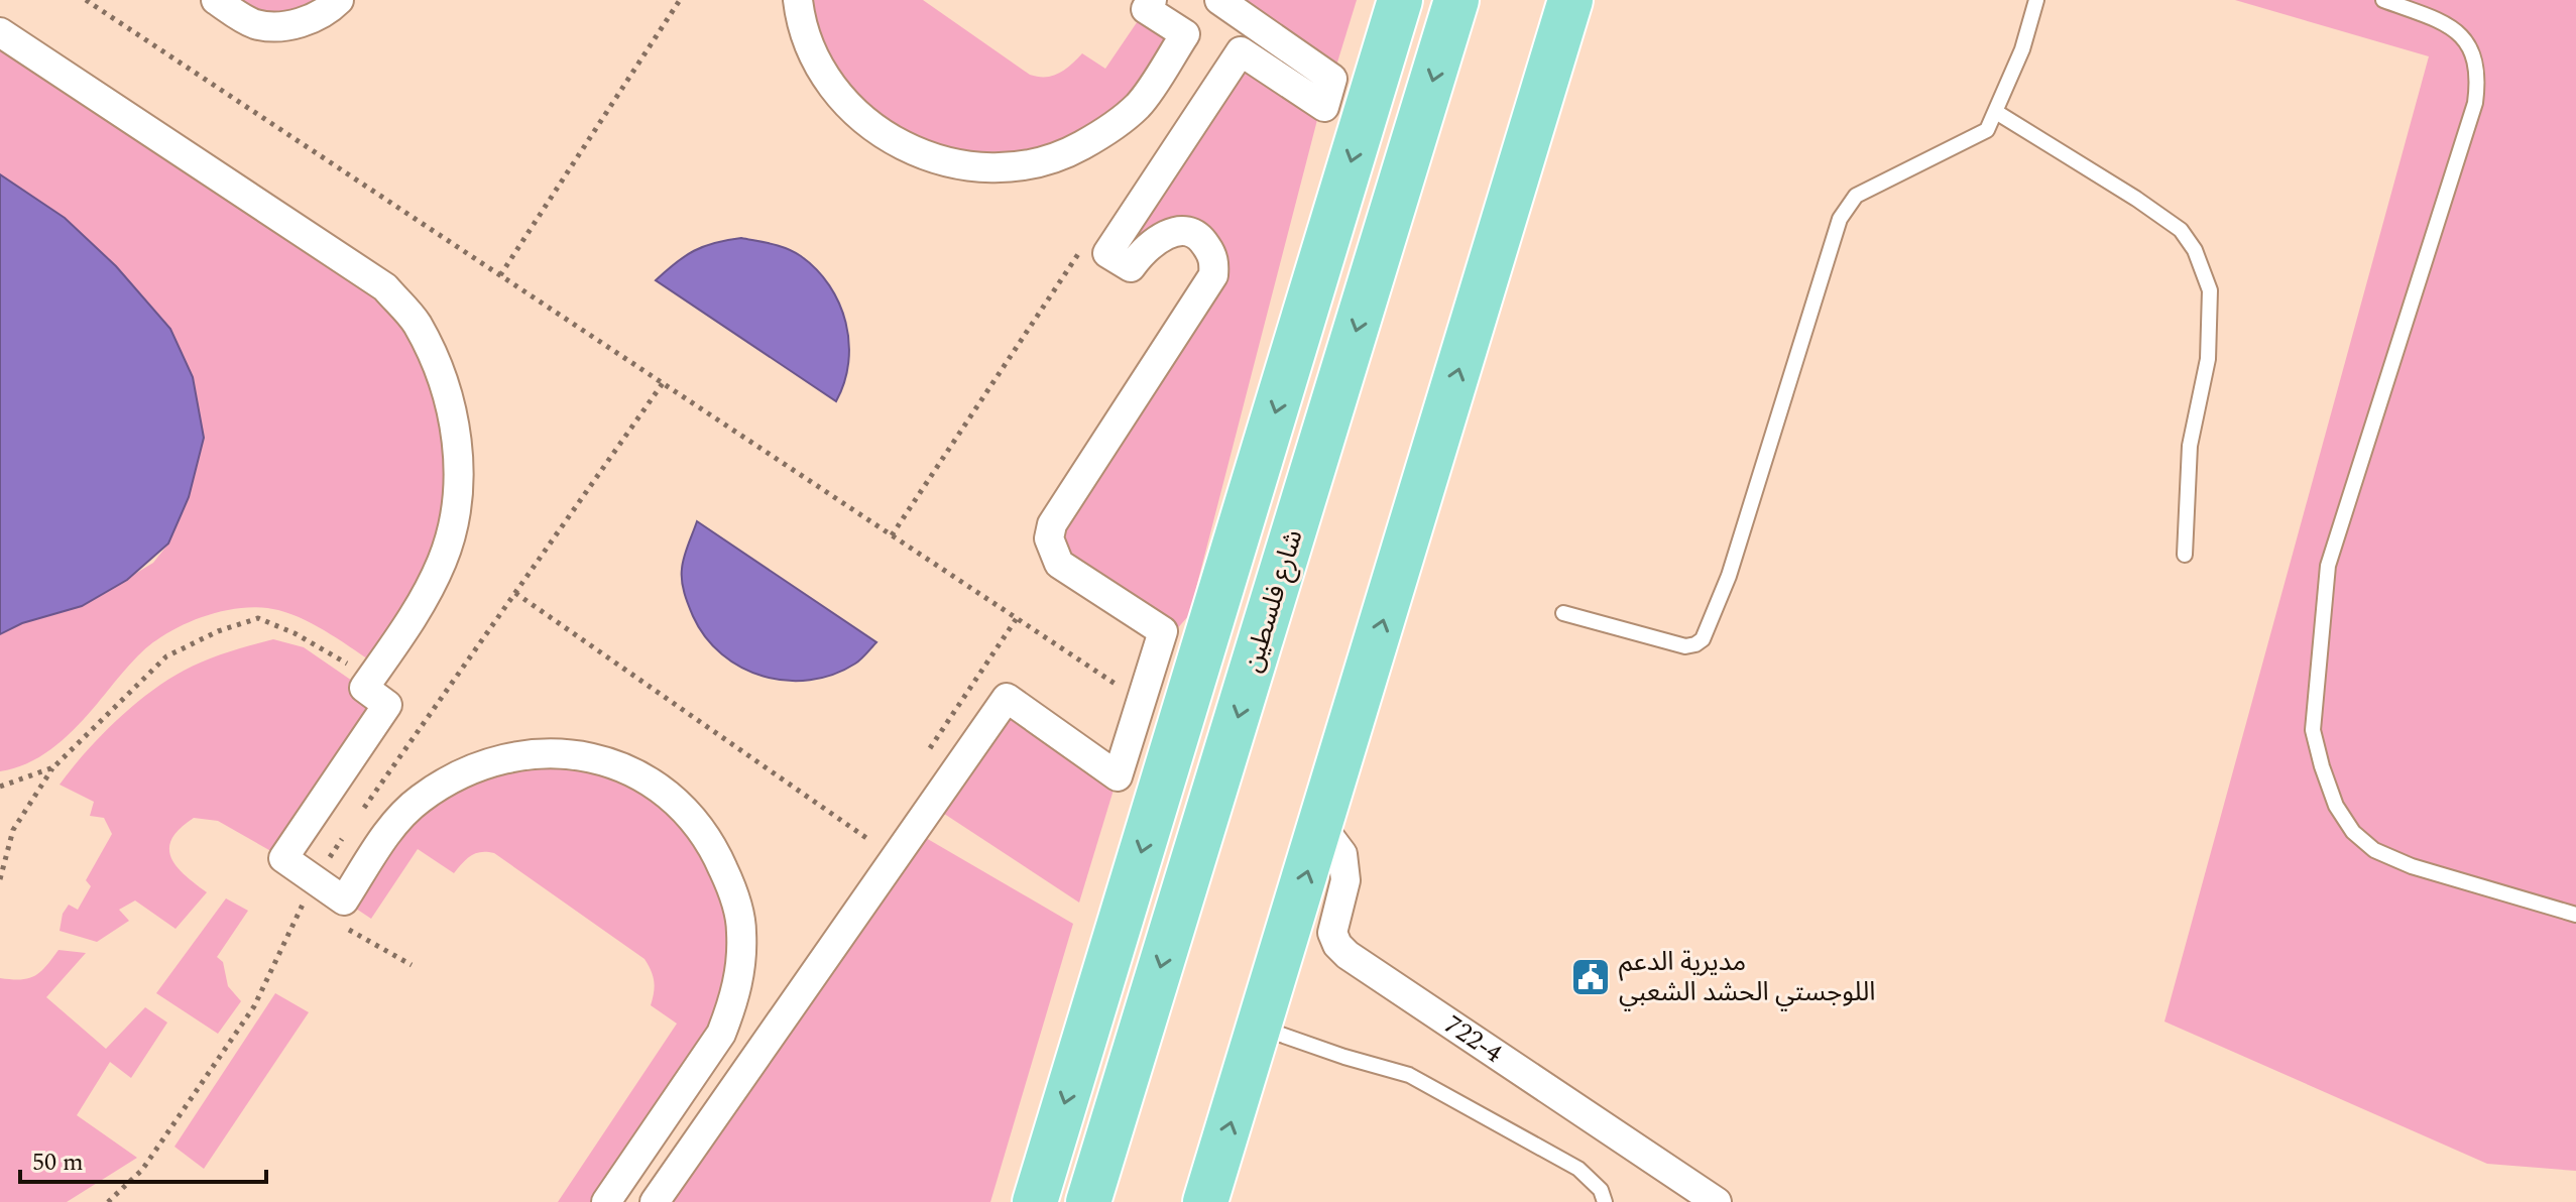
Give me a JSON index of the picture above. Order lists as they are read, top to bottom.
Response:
{
  "streets": {
    "main road": ["شارع فلسطين"],
    "street": ["722-4"]
  },
  "places": {
    "public building": ["مديرية الدعم اللوجستي الحشد الشعبي"]
  },
  "scale_bar": "50 m"
}
